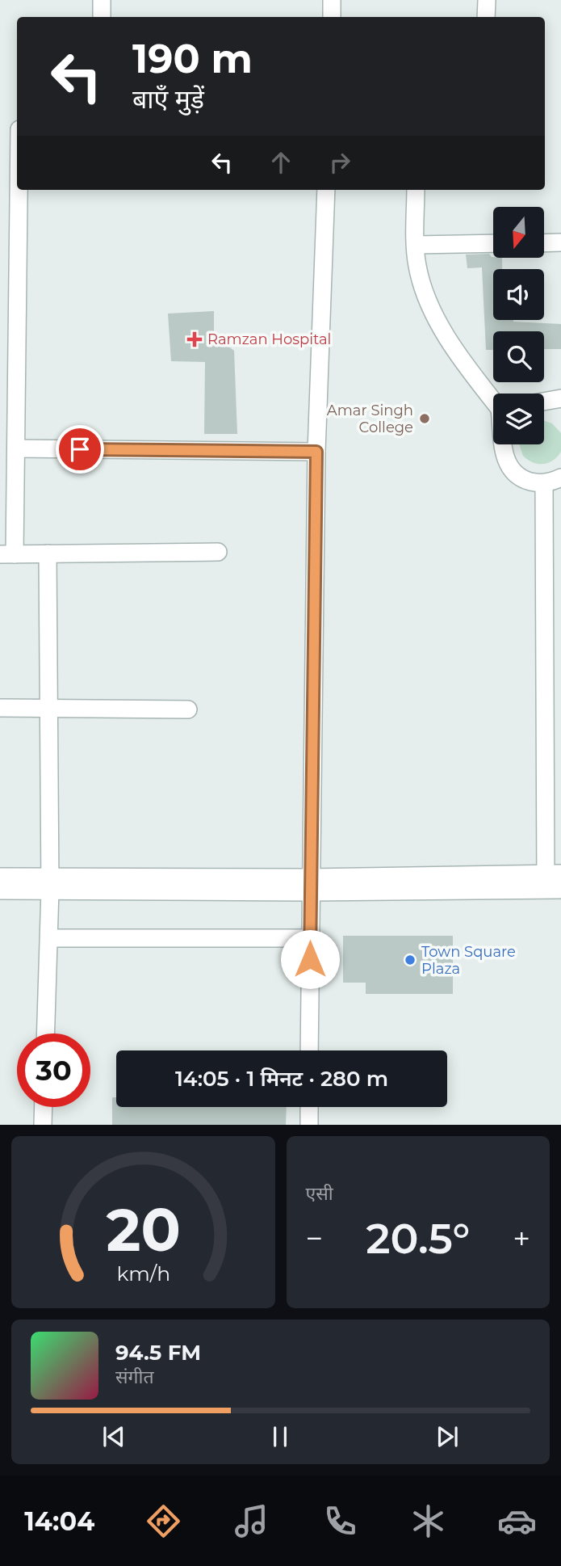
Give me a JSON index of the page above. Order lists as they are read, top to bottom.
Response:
{
  "places": {
    "health": ["Ramzan Hospital"],
    "other": ["Amar Singh College", "Town Square Plaza"]
  },
  "north": "bottom",
  "page": {
    "turn": ["190 m", "बाएँ मुड़ें"],
    "limit": "30",
    "trip": "14:05 · 1 मिनट · 280 m",
    "tile": "एसी",
    "heat": ["−", "20.5°", "+"],
    "song": ["94.5 FM", "संगीत"],
    "tabs": "14:04",
    "gauge": ["20", "km/h"]
  }
}
